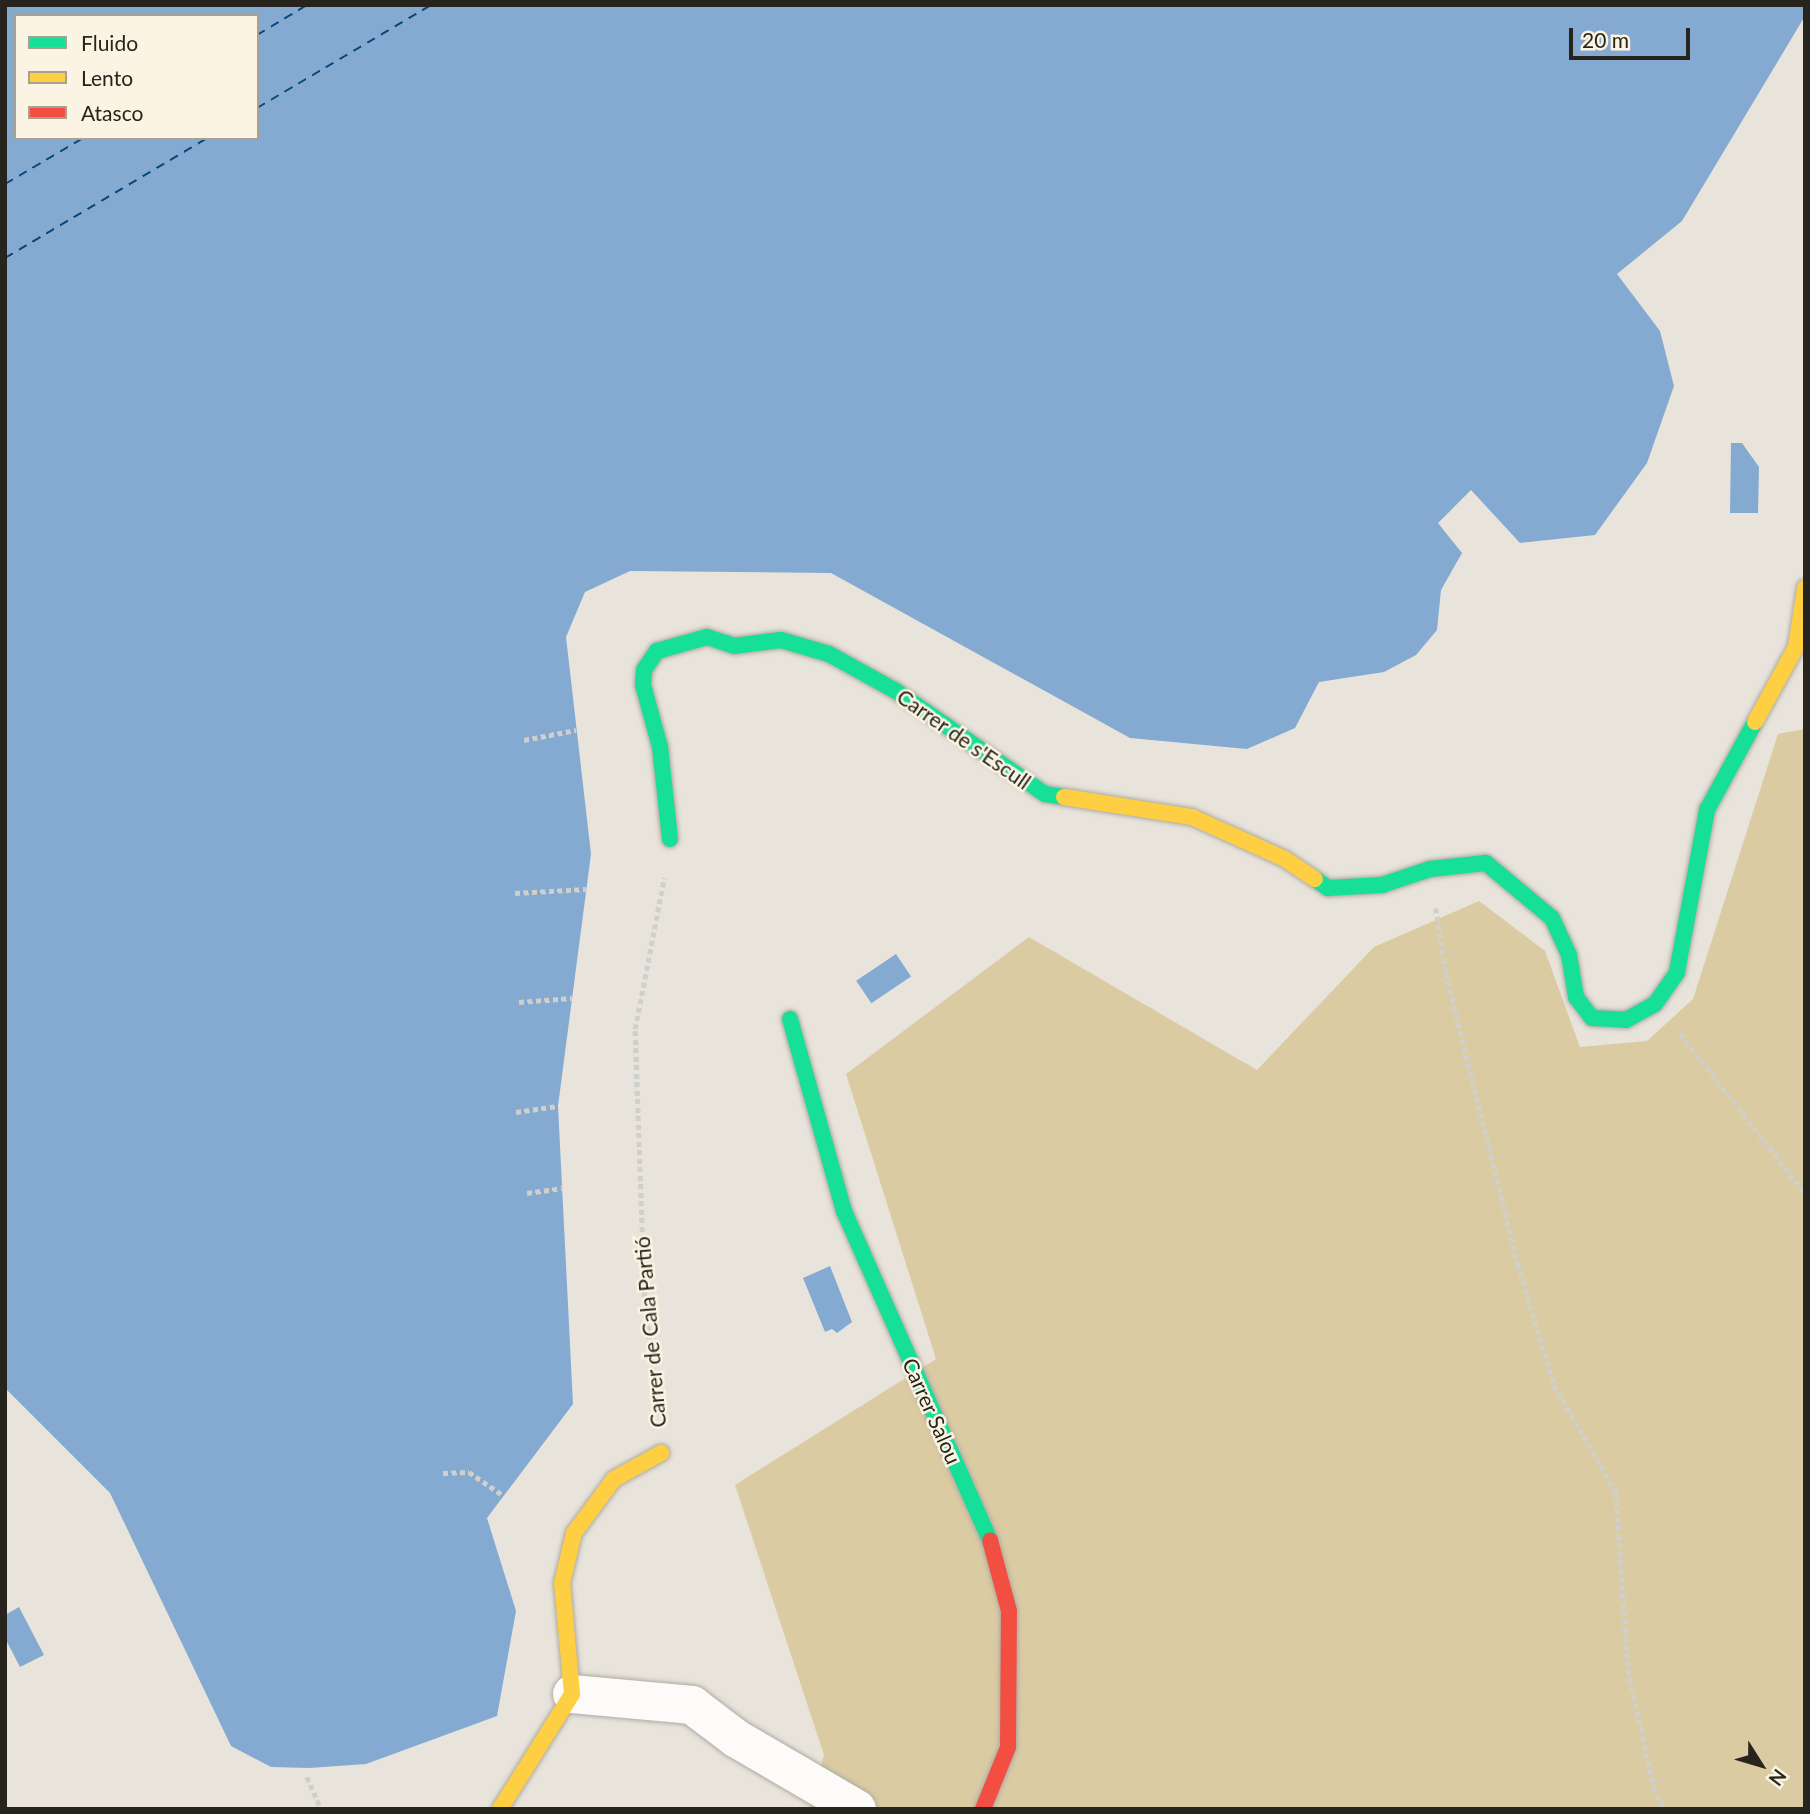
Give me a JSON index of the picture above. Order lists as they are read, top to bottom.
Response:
{
  "streets": {
    "street": ["Carrer de s'Escull", "Carrer de Cala Partió", "Carrer Salou"]
  },
  "crossings": [
    ["Carrer de s'Escull", "Carrer de Cala Partió"]
  ],
  "legend": ["Fluido", "Lento", "Atasco"],
  "scale_bar": "20 m",
  "north": "bottom right"
}
